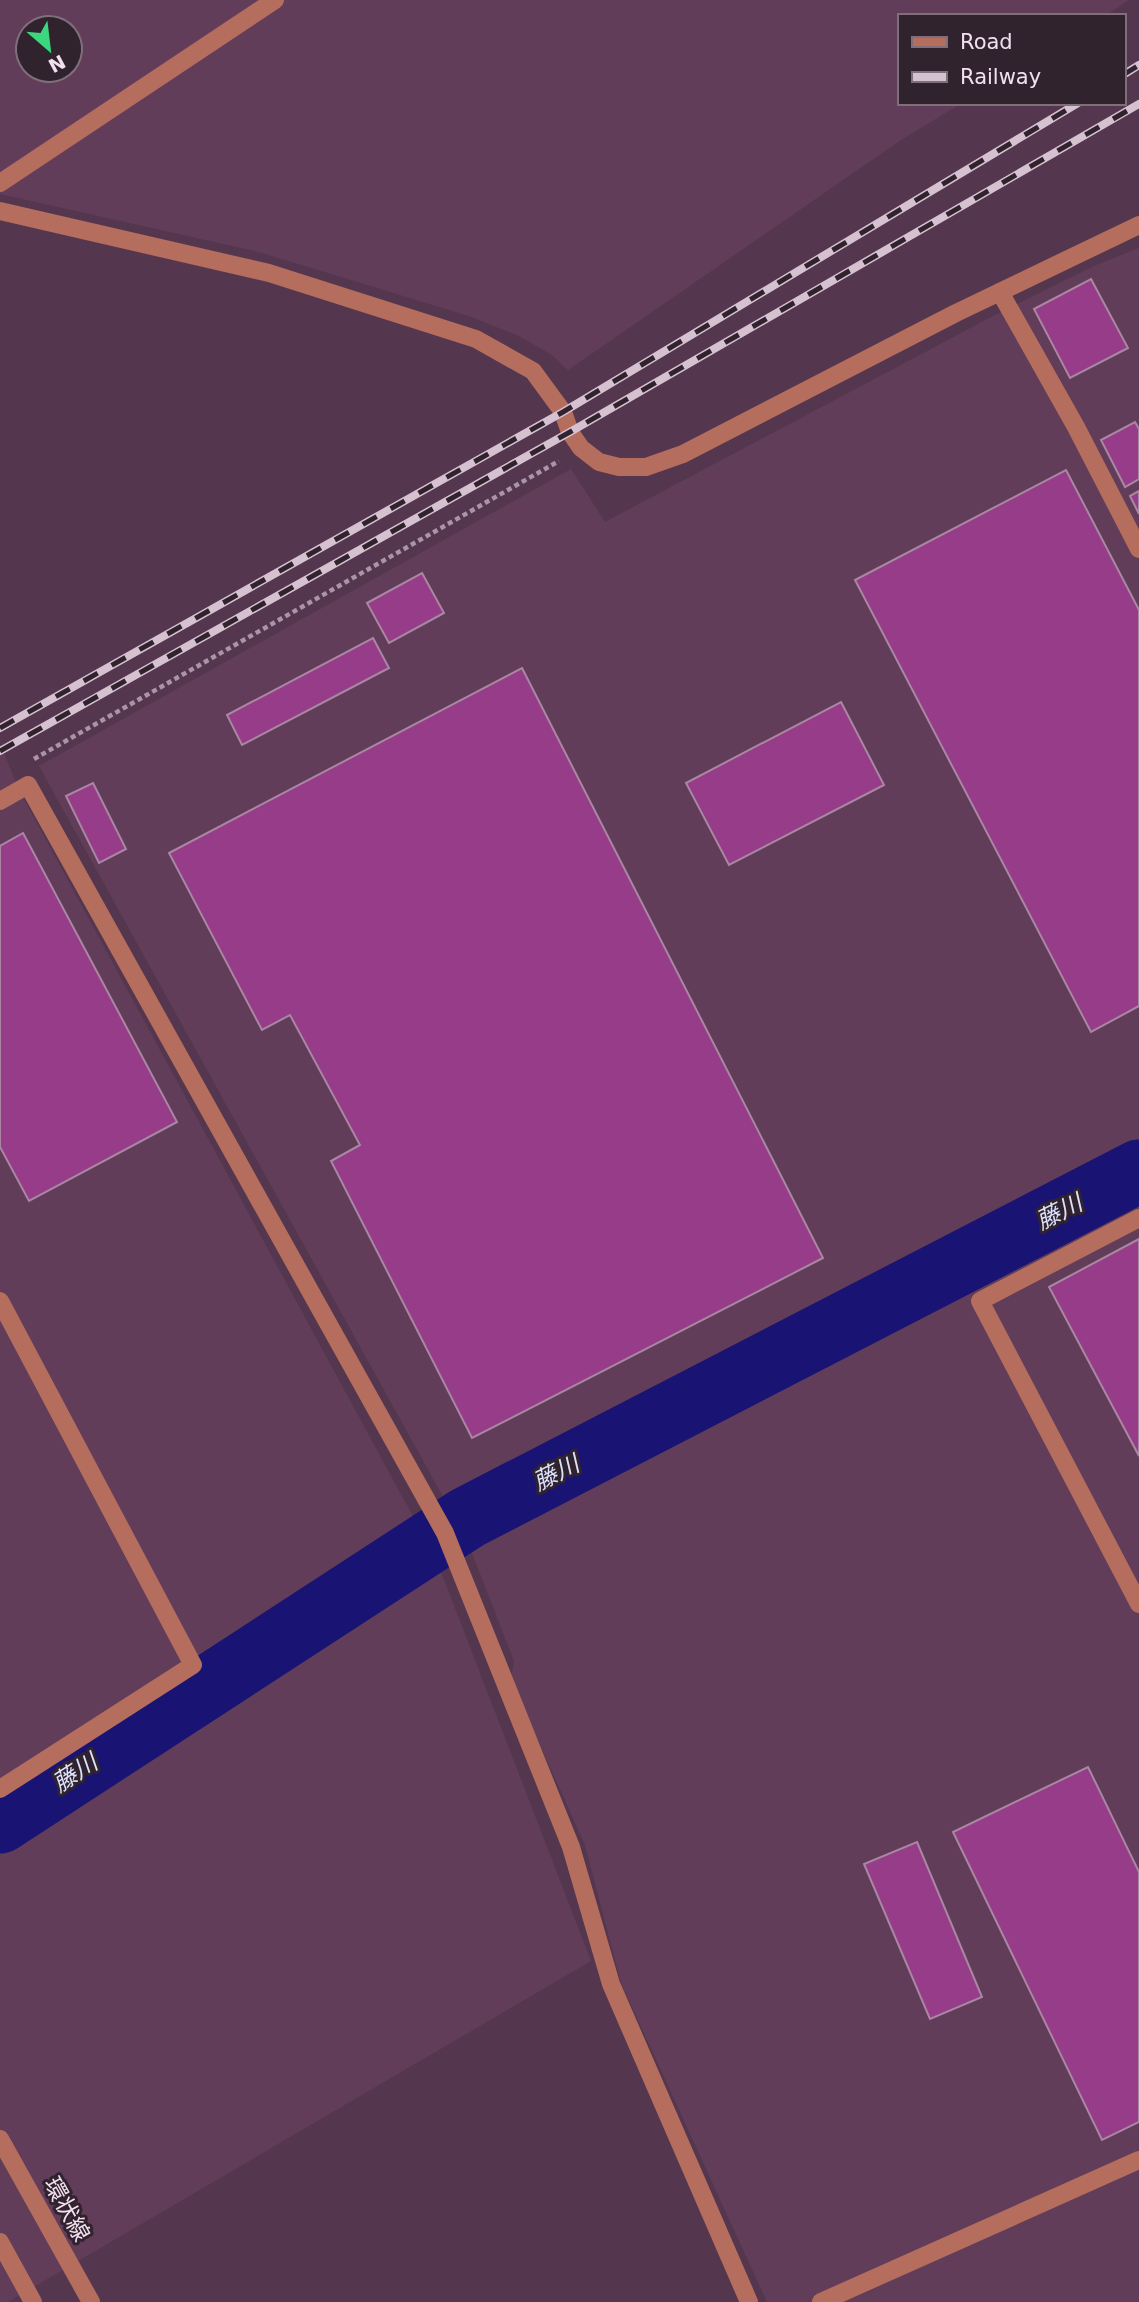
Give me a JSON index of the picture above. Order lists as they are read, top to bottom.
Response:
{
  "streets": {
    "street": ["環状線"]
  },
  "water": ["藤川"],
  "legend": ["Road", "Railway"],
  "north": "bottom right"
}
